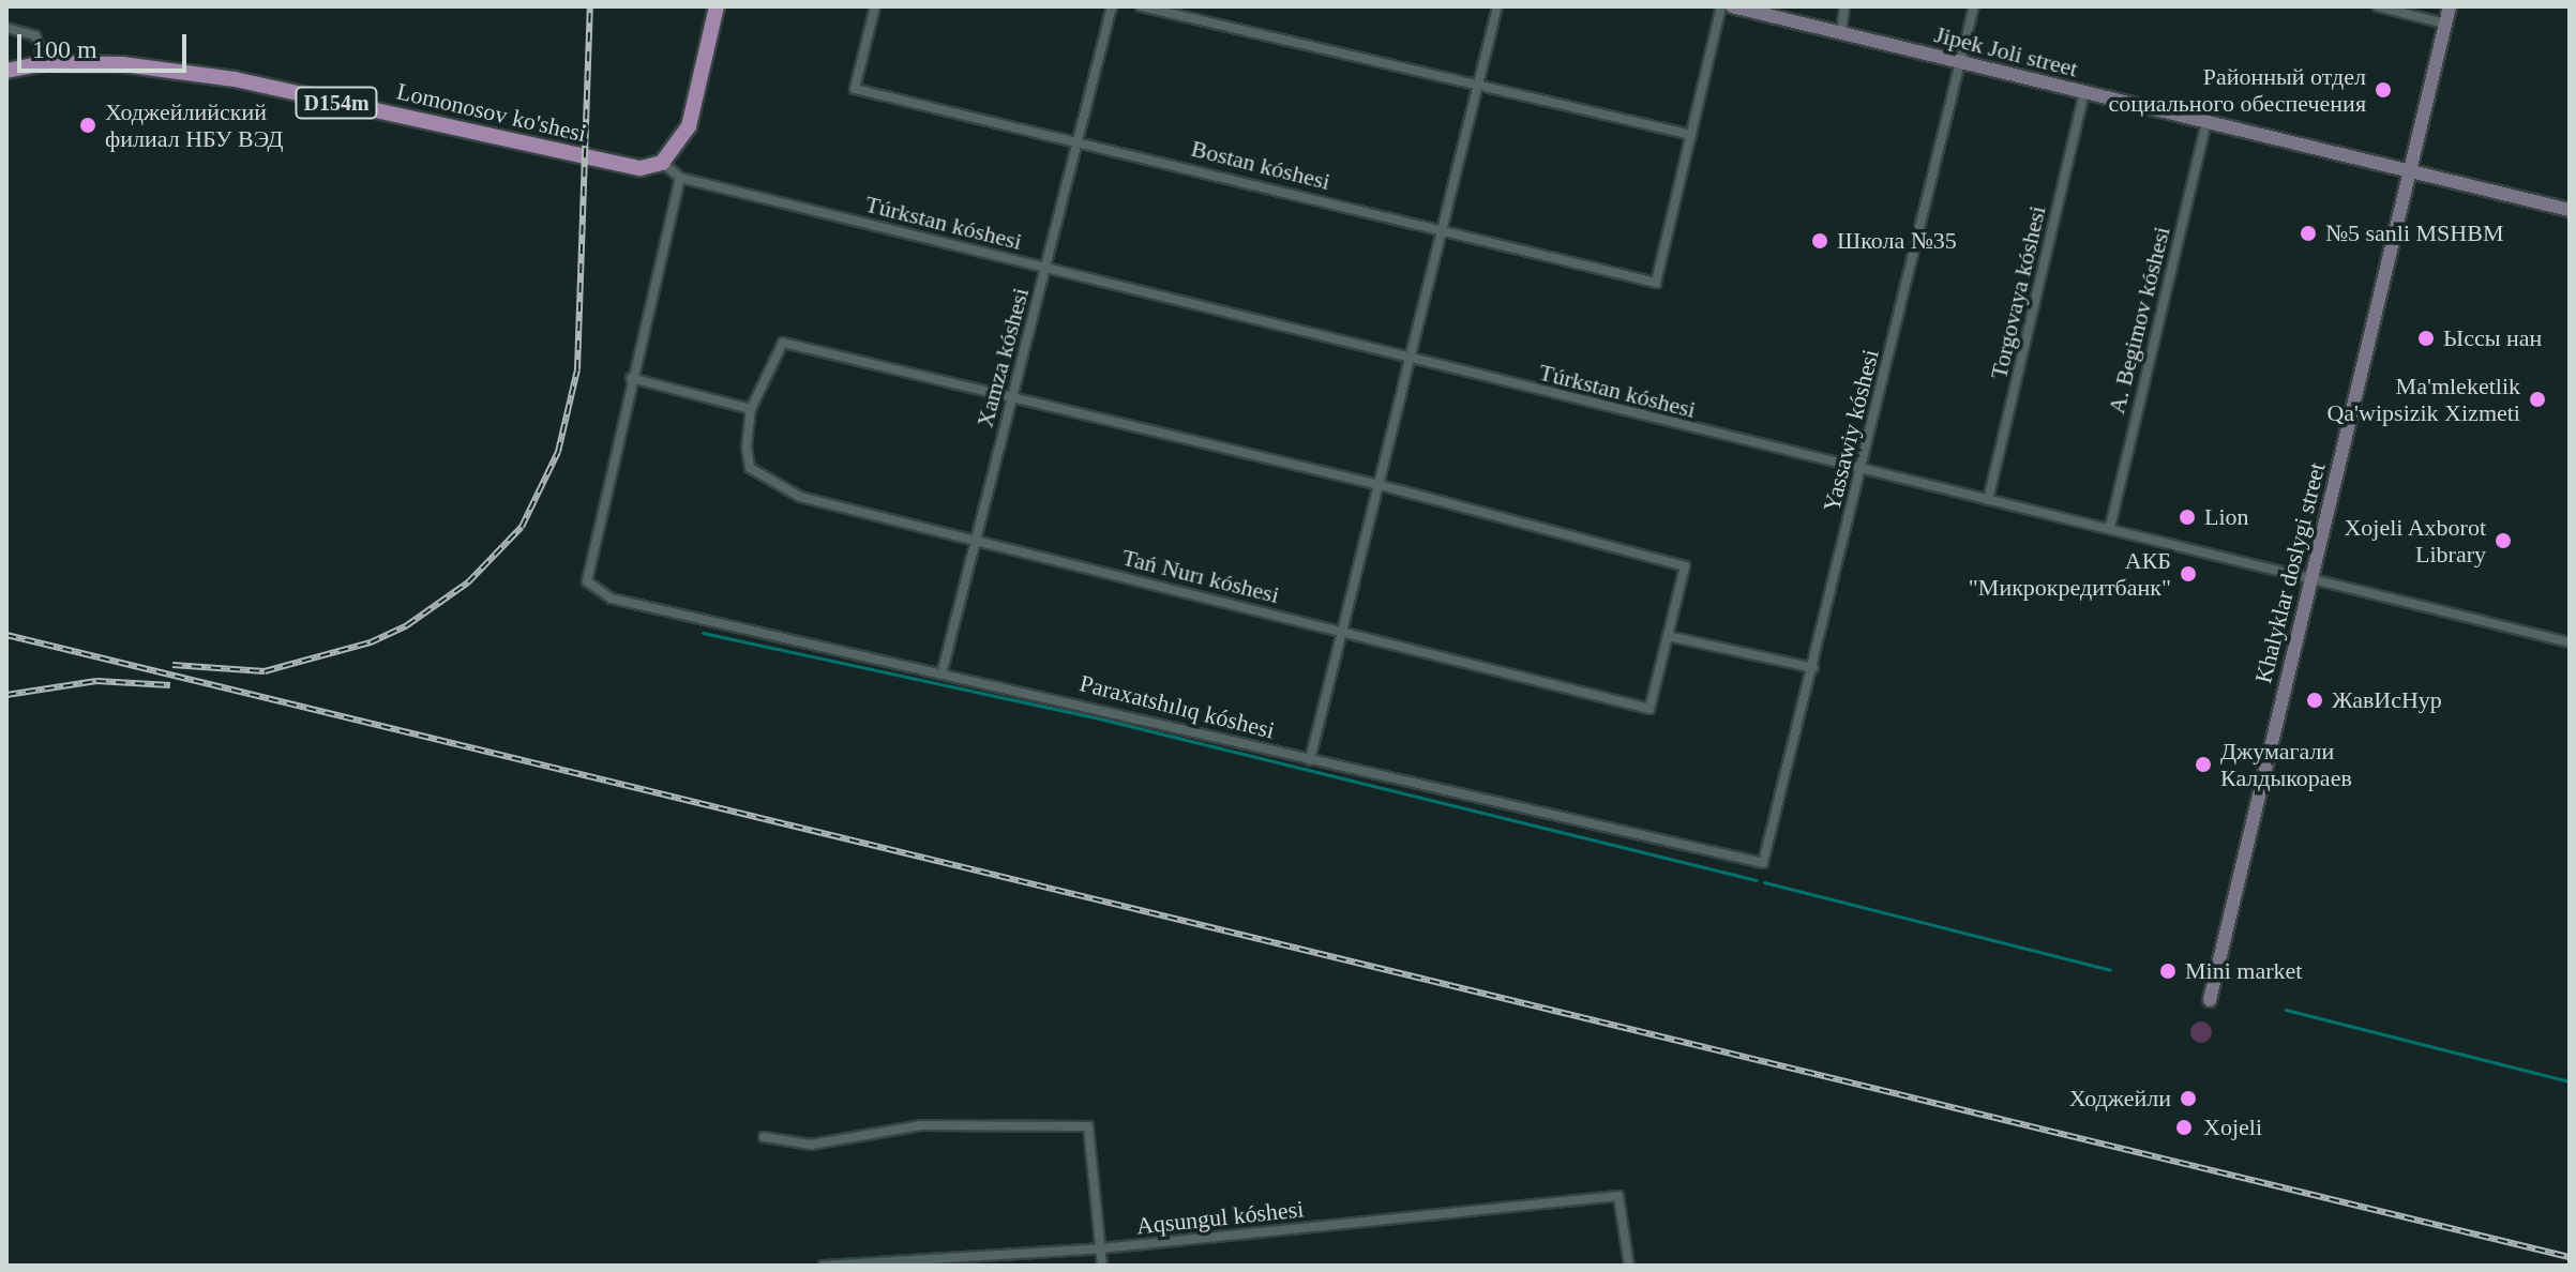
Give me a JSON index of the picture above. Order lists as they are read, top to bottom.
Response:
{
  "streets": {
    "main road": ["D154m", "Lomonosov ko'shesi"],
    "street": [
      "Jipek Joli street",
      "Bostan kóshesi",
      "Túrkstan kóshesi",
      "Torgovaya kóshesi",
      "A. Begimov kóshesi",
      "Xamza kóshesi",
      "Yassawiy kóshesi",
      "Khalyklar doslygi street",
      "Tań Nurı kóshesi",
      "Paraxatshılıq kóshesi",
      "Aqsungul kóshesi"
    ]
  },
  "crossings": [
    ["Jipek Joli street", "Torgovaya kóshesi"],
    ["Jipek Joli street", "A. Begimov kóshesi"],
    ["Jipek Joli street", "Yassawiy kóshesi"],
    ["Jipek Joli street", "Khalyklar doslygi street"],
    ["Lomonosov ko'shesi", "Túrkstan kóshesi"],
    ["Bostan kóshesi", "Xamza kóshesi"],
    ["Túrkstan kóshesi", "Torgovaya kóshesi"],
    ["Túrkstan kóshesi", "A. Begimov kóshesi"],
    ["Túrkstan kóshesi", "Xamza kóshesi"],
    ["Túrkstan kóshesi", "Yassawiy kóshesi"],
    ["Túrkstan kóshesi", "Khalyklar doslygi street"],
    ["Xamza kóshesi", "Tań Nurı kóshesi"],
    ["Xamza kóshesi", "Paraxatshılıq kóshesi"],
    ["Yassawiy kóshesi", "Paraxatshılıq kóshesi"]
  ],
  "places": [
    "Районный отдел социального обеспечения",
    "Ходжейлийский филиал НБУ ВЭД",
    "№5 sanli MSHBM",
    "Школа №35",
    "Ыссы нан",
    "Ma'mleketlik Qa'wipsizik Xizmeti",
    "Lion",
    "Xojeli Axborot Library",
    "АКБ \"Микрокредитбанк\"",
    "ЖавИсНур",
    "Джумагали Калдыкораев",
    "Mini market",
    "Ходжейли",
    "Xojeli"
  ],
  "scale_bar": "100 m"
}
